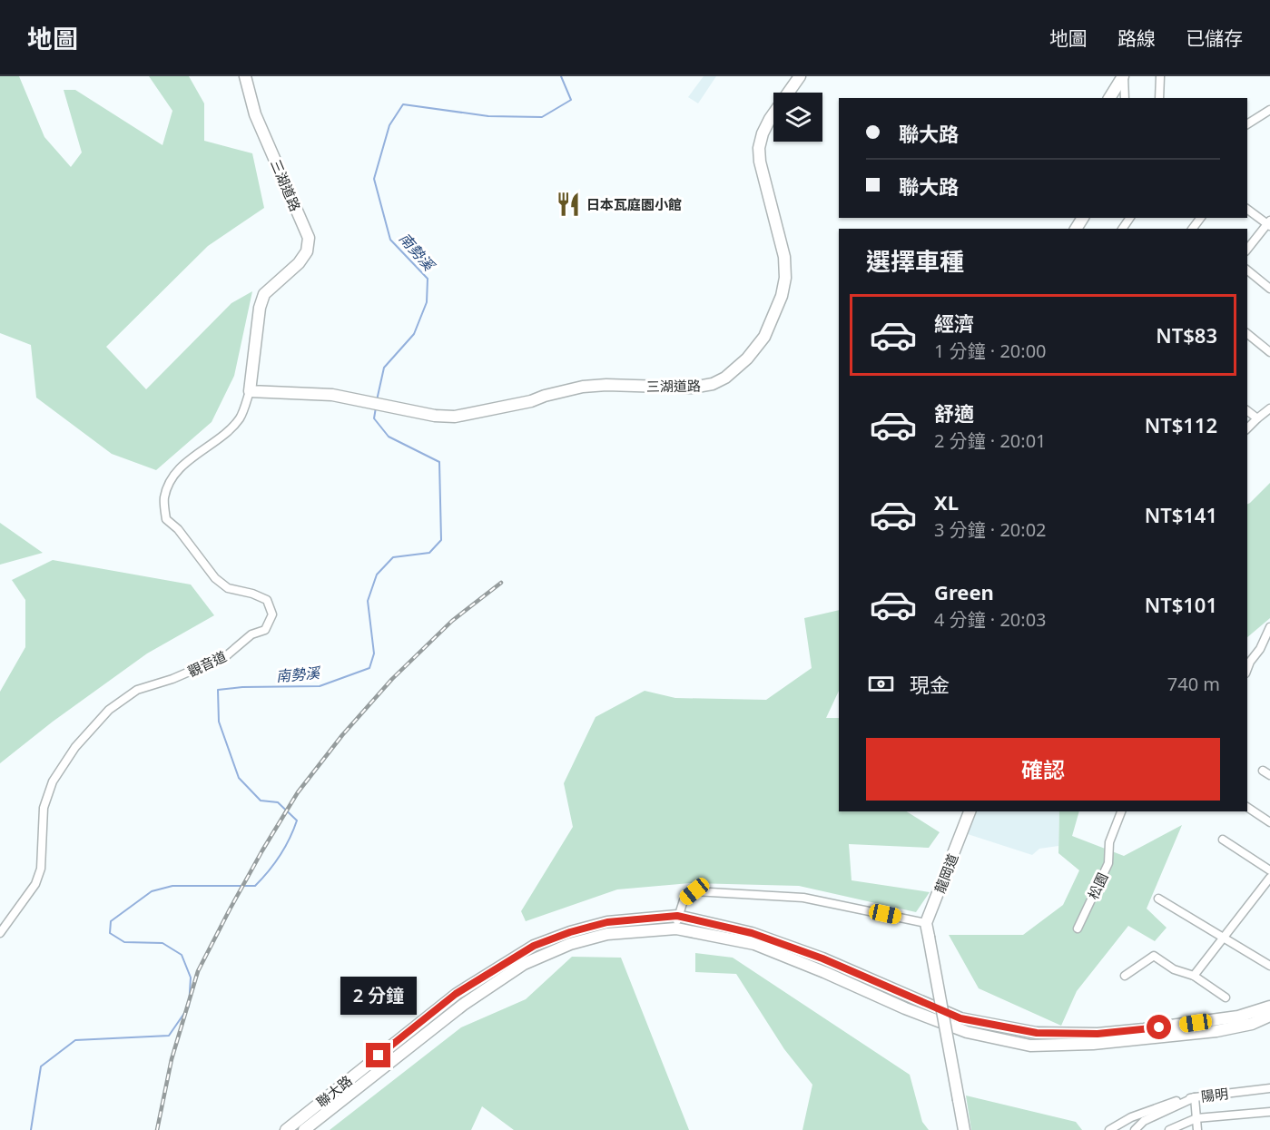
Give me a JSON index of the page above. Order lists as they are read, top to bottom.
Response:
{
  "streets": {
    "street": [
      "三湖道路",
      "觀音道",
      "龍岡道",
      "松園",
      "聯大路",
      "陽明"
    ]
  },
  "crossings": [
    ["三湖道路", "觀音道"]
  ],
  "water": ["南勢溪"],
  "places": {
    "restaurant": ["日本瓦庭園小館"]
  },
  "page": {
    "header": "地圖",
    "nav": ["地圖", "路線", "已儲存"],
    "banner": ["聯大路", "聯大路"],
    "heading": "選擇車種",
    "list": [
      {
        "name": "經濟",
        "note": "1 分鐘 · 20:00",
        "value": "NT$83"
      },
      {
        "name": "舒適",
        "note": "2 分鐘 · 20:01",
        "value": "NT$112"
      },
      {
        "name": "XL",
        "note": "3 分鐘 · 20:02",
        "value": "NT$141"
      },
      {
        "name": "Green",
        "note": "4 分鐘 · 20:03",
        "value": "NT$101"
      }
    ],
    "pay": ["現金", "740 m"],
    "buttons": "確認",
    "bubble": "2 分鐘"
  }
}
